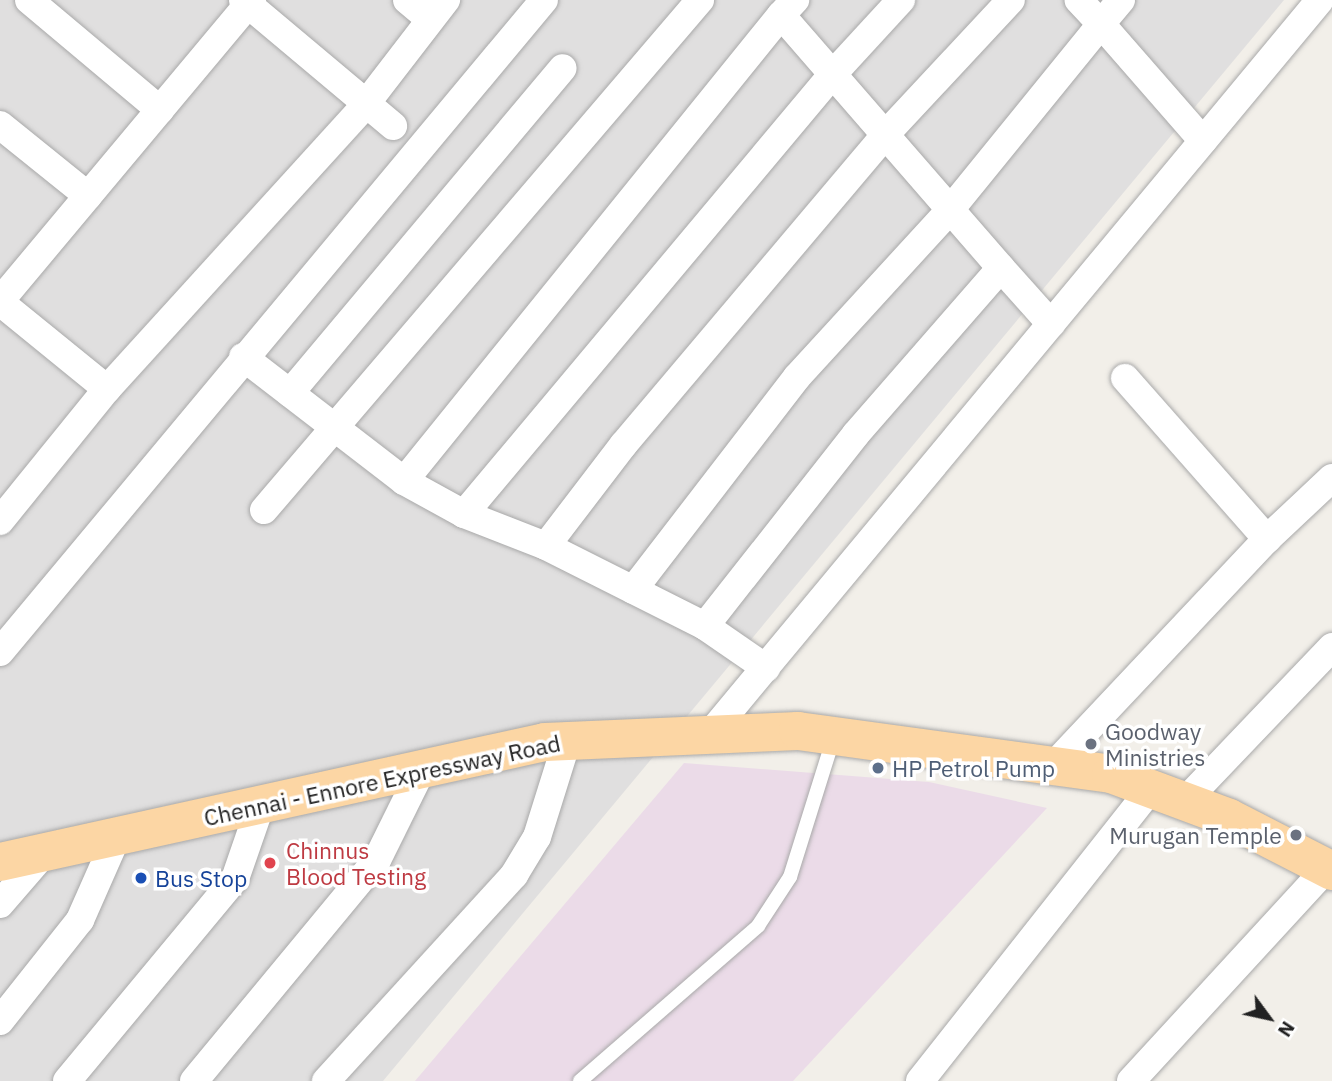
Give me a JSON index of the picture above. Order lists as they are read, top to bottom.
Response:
{
  "streets": {
    "main road": ["Chennai - Ennore Expressway Road"]
  },
  "places": [
    "Goodway Ministries",
    "HP Petrol Pump",
    "Murugan Temple",
    "Chinnus Blood Testing",
    "Bus Stop"
  ],
  "north": "bottom right"
}
